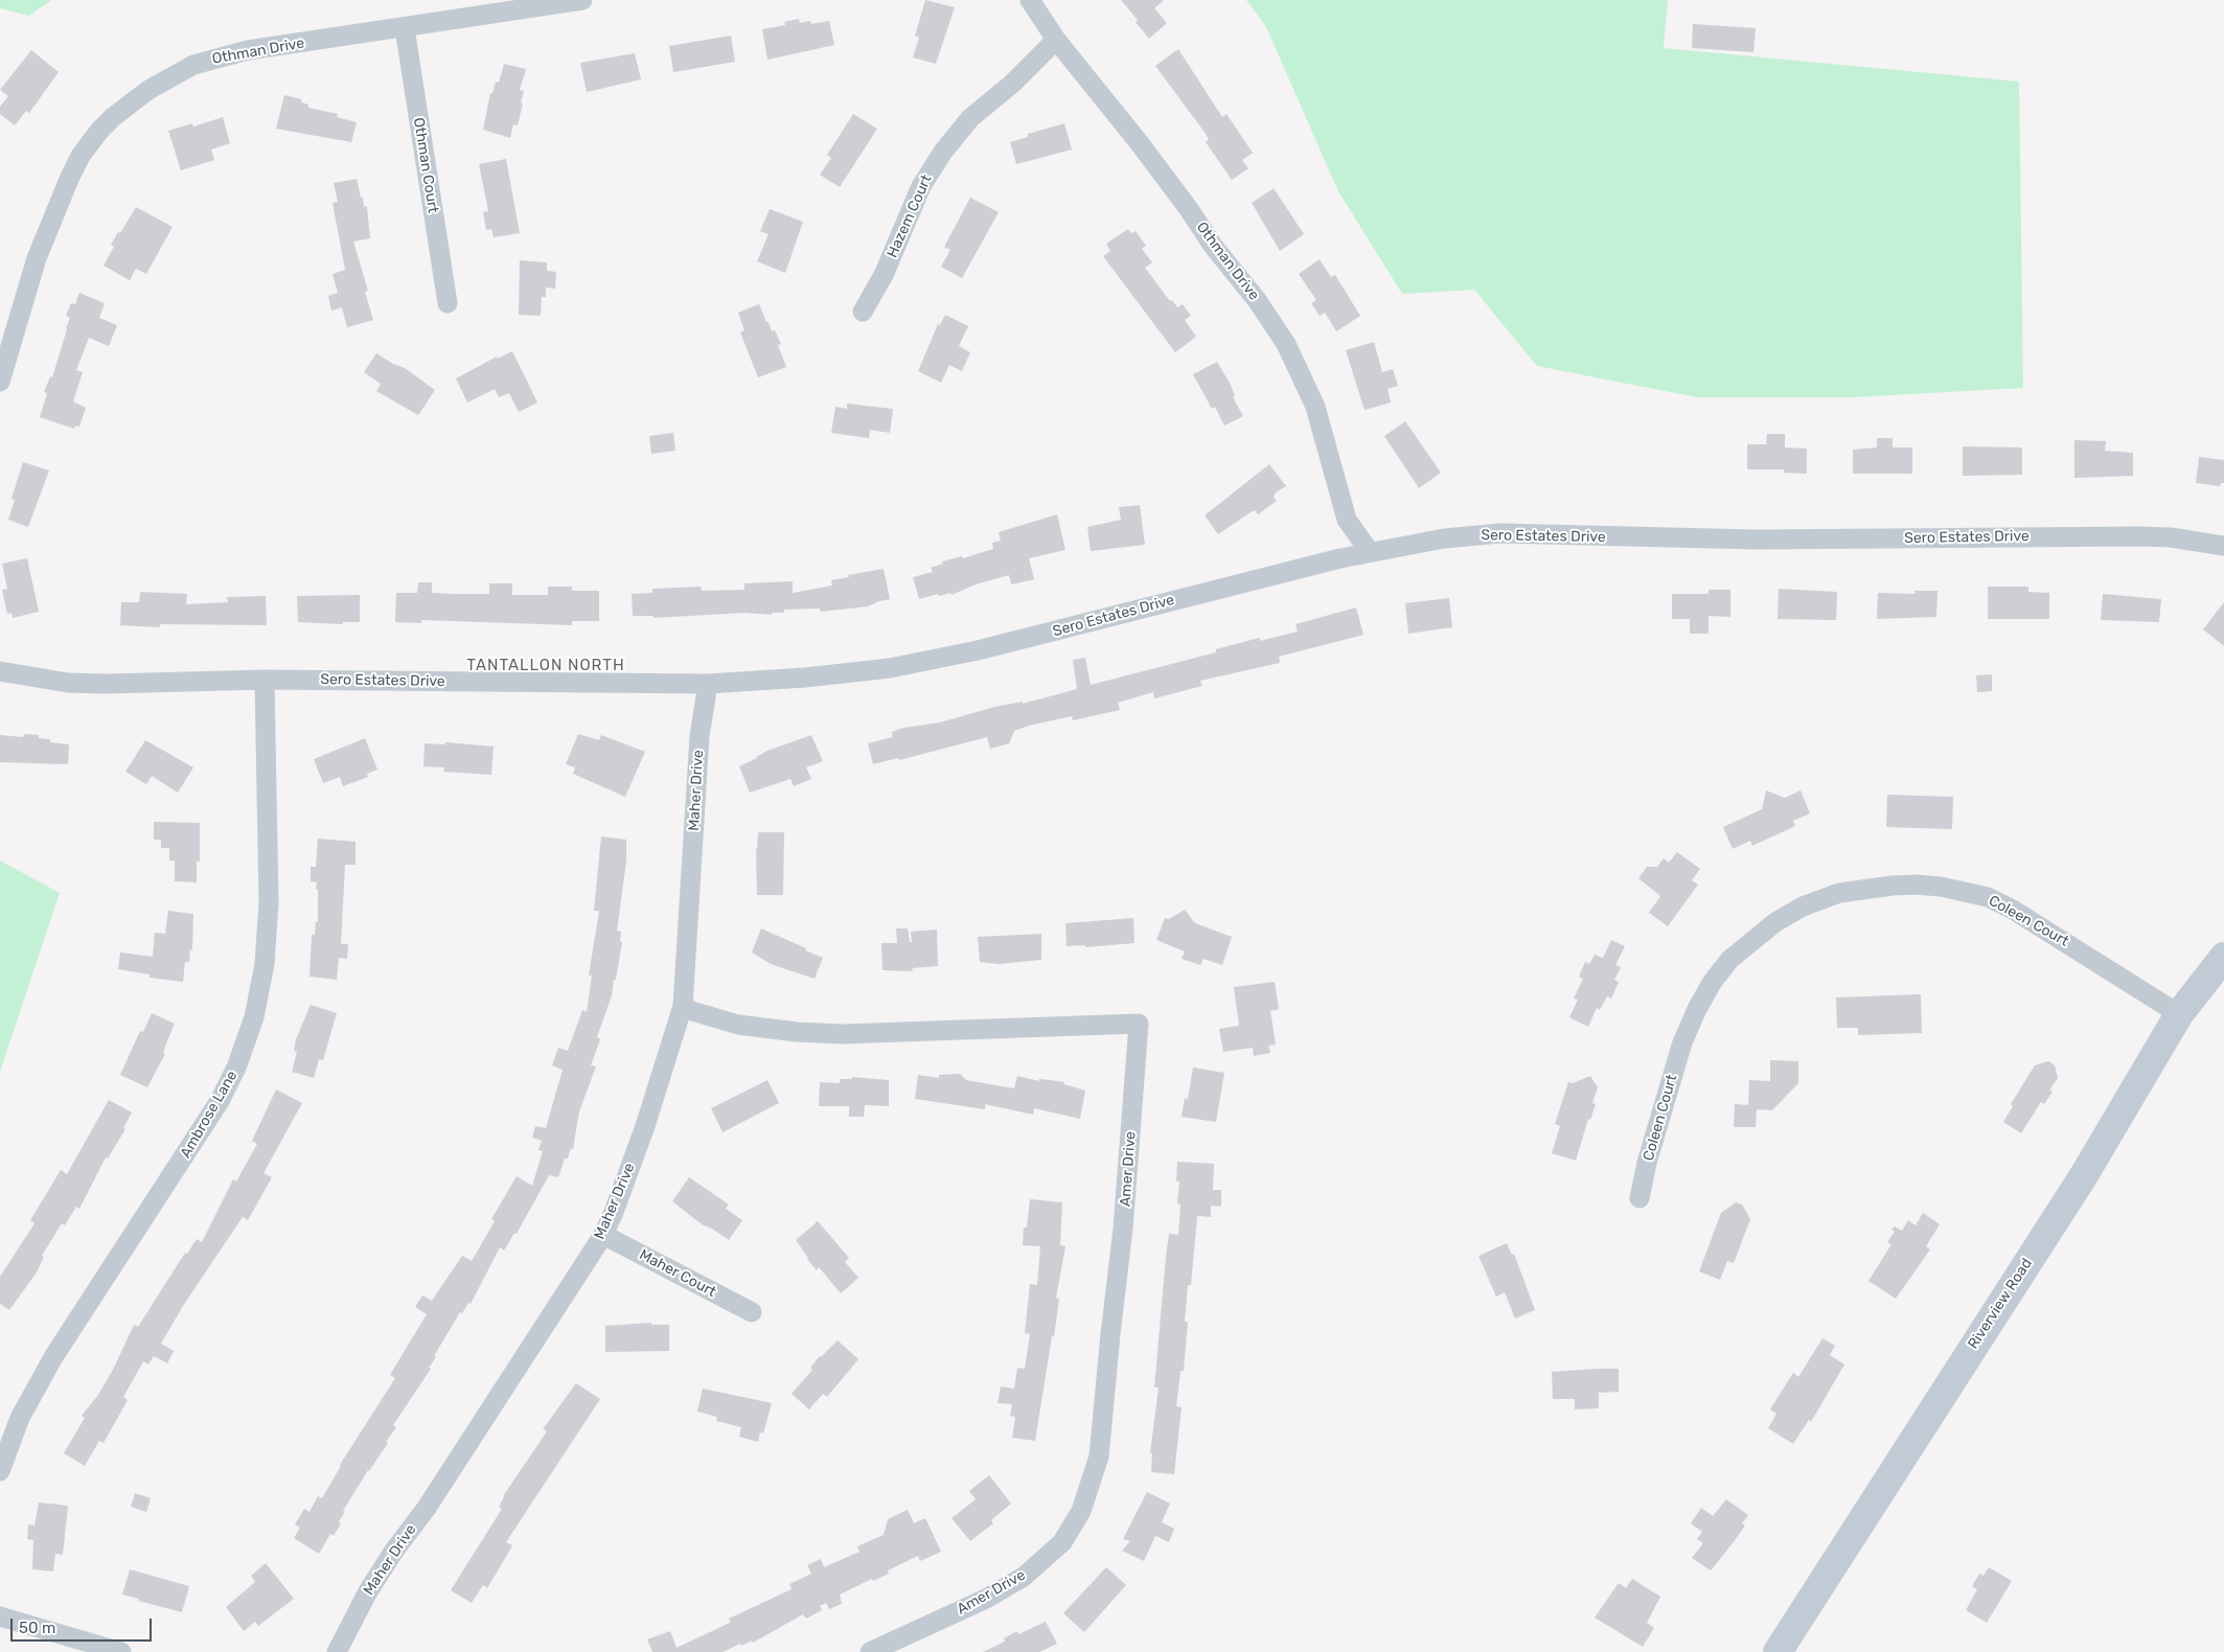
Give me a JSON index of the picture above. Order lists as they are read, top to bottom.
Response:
{
  "streets": {
    "street": [
      "Othman Drive",
      "Othman Court",
      "Hazem Court",
      "Sero Estates Drive",
      "Maher Drive",
      "Coleen Court",
      "Ambrose Lane",
      "Amer Drive",
      "Maher Court",
      "Riverview Road"
    ]
  },
  "crossings": [
    ["Othman Drive", "Othman Court"],
    ["Othman Drive", "Hazem Court"],
    ["Othman Drive", "Sero Estates Drive"],
    ["Sero Estates Drive", "Maher Drive"],
    ["Sero Estates Drive", "Ambrose Lane"],
    ["Maher Drive", "Amer Drive"],
    ["Maher Drive", "Maher Court"],
    ["Coleen Court", "Riverview Road"]
  ],
  "districts": ["TANTALLON NORTH"],
  "scale_bar": "50 m"
}
